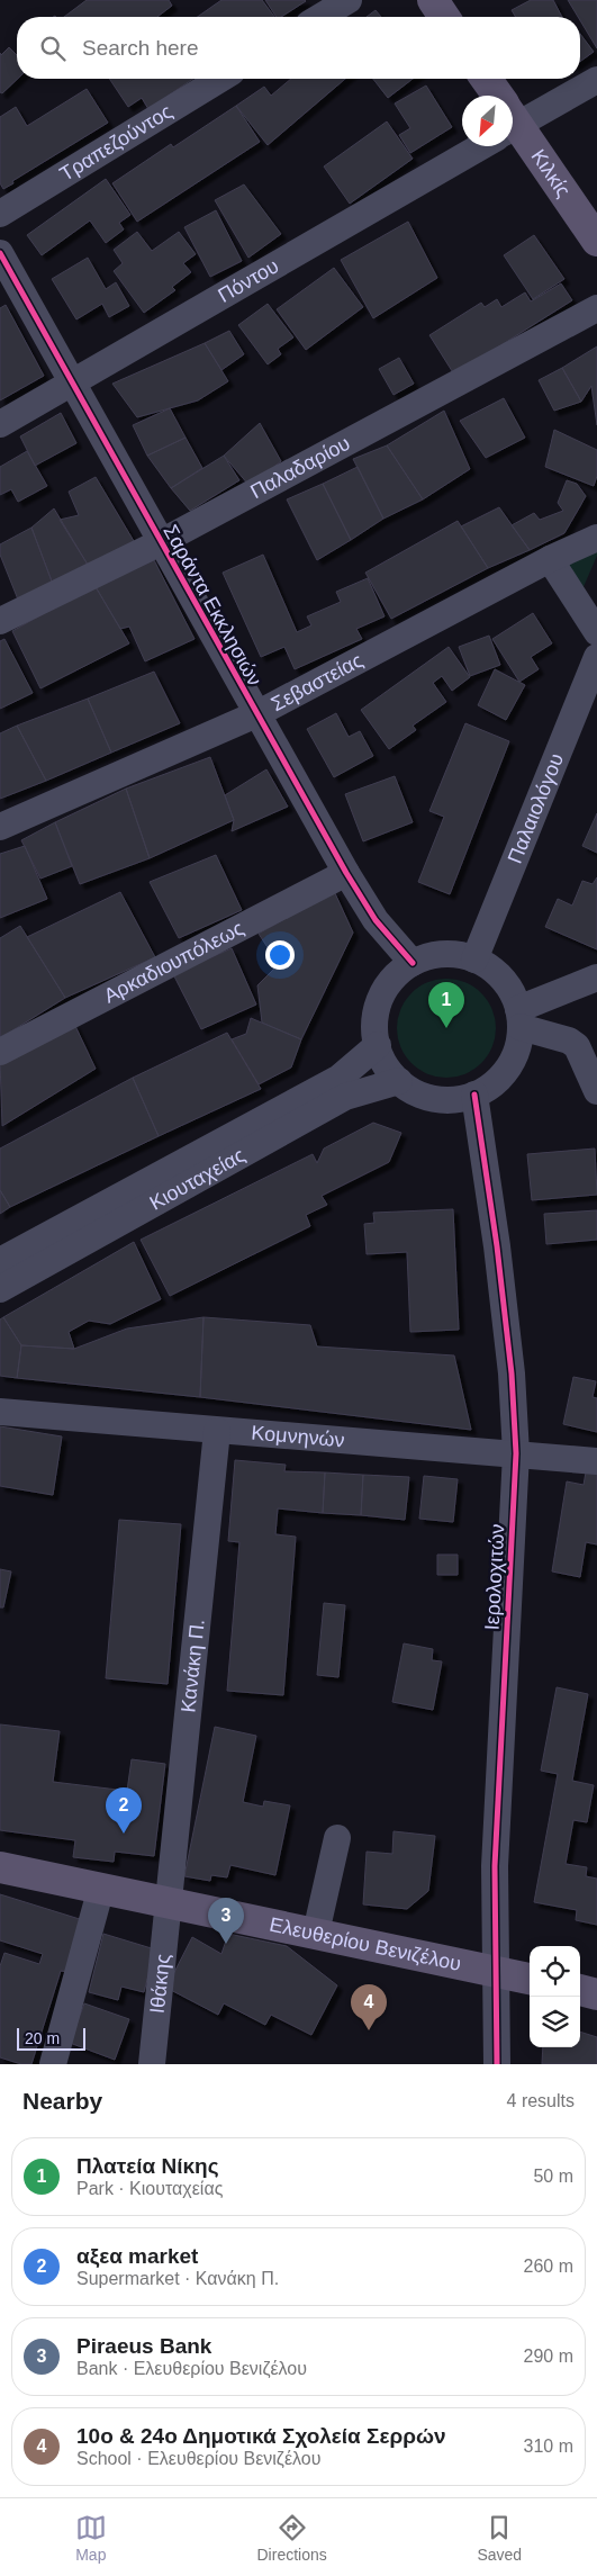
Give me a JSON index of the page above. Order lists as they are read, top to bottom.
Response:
{
  "streets": {
    "main road": ["Κιλκίς", "Ελευθερίου Βενιζέλου"],
    "street": [
      "Τραπεζούντος",
      "Πόντου",
      "Παλαδαρίου",
      "Σαράντα Εκκλησιών",
      "Σεβαστείας",
      "Παλαιολόγου",
      "Αρκαδιουπόλεως",
      "Κιουταχείας",
      "Κομνηνών",
      "Ιερολοχιτών",
      "Κανάκη Π.",
      "Ιθάκης"
    ]
  },
  "crossings": [
    ["Πόντου", "Σαράντα Εκκλησιών"],
    ["Παλαδαρίου", "Σαράντα Εκκλησιών"],
    ["Σαράντα Εκκλησιών", "Σεβαστείας"],
    ["Σαράντα Εκκλησιών", "Παλαιολόγου"],
    ["Σαράντα Εκκλησιών", "Αρκαδιουπόλεως"],
    ["Σαράντα Εκκλησιών", "Κιουταχείας"],
    ["Σαράντα Εκκλησιών", "Ιερολοχιτών"],
    ["Παλαιολόγου", "Κιουταχείας"],
    ["Παλαιολόγου", "Ιερολοχιτών"],
    ["Κιουταχείας", "Ιερολοχιτών"],
    ["Κομνηνών", "Ιερολοχιτών"],
    ["Κομνηνών", "Κανάκη Π."],
    ["Ιερολοχιτών", "Ελευθερίου Βενιζέλου"],
    ["Κανάκη Π.", "Ελευθερίου Βενιζέλου"],
    ["Κανάκη Π.", "Ιθάκης"],
    ["Ελευθερίου Βενιζέλου", "Ιθάκης"]
  ],
  "scale_bar": "20 m",
  "north": "bottom left",
  "page": {
    "search": "Search here",
    "pins": [
      "1",
      "2",
      "3",
      "4"
    ],
    "scale": "20 m",
    "heading": ["Nearby", "4 results"],
    "list": [
      {
        "mark": "1",
        "name": "Πλατεία Νίκης",
        "note": "Park · Κιουταχείας",
        "value": "50 m"
      },
      {
        "mark": "2",
        "name": "αξεα market",
        "note": "Supermarket · Κανάκη Π.",
        "value": "260 m"
      },
      {
        "mark": "3",
        "name": "Piraeus Bank",
        "note": "Bank · Ελευθερίου Βενιζέλου",
        "value": "290 m"
      },
      {
        "mark": "4",
        "name": "10ο & 24ο Δημοτικά Σχολεία Σερρών",
        "note": "School · Ελευθερίου Βενιζέλου",
        "value": "310 m"
      }
    ],
    "nav": ["Map", "Directions", "Saved"]
  }
}
